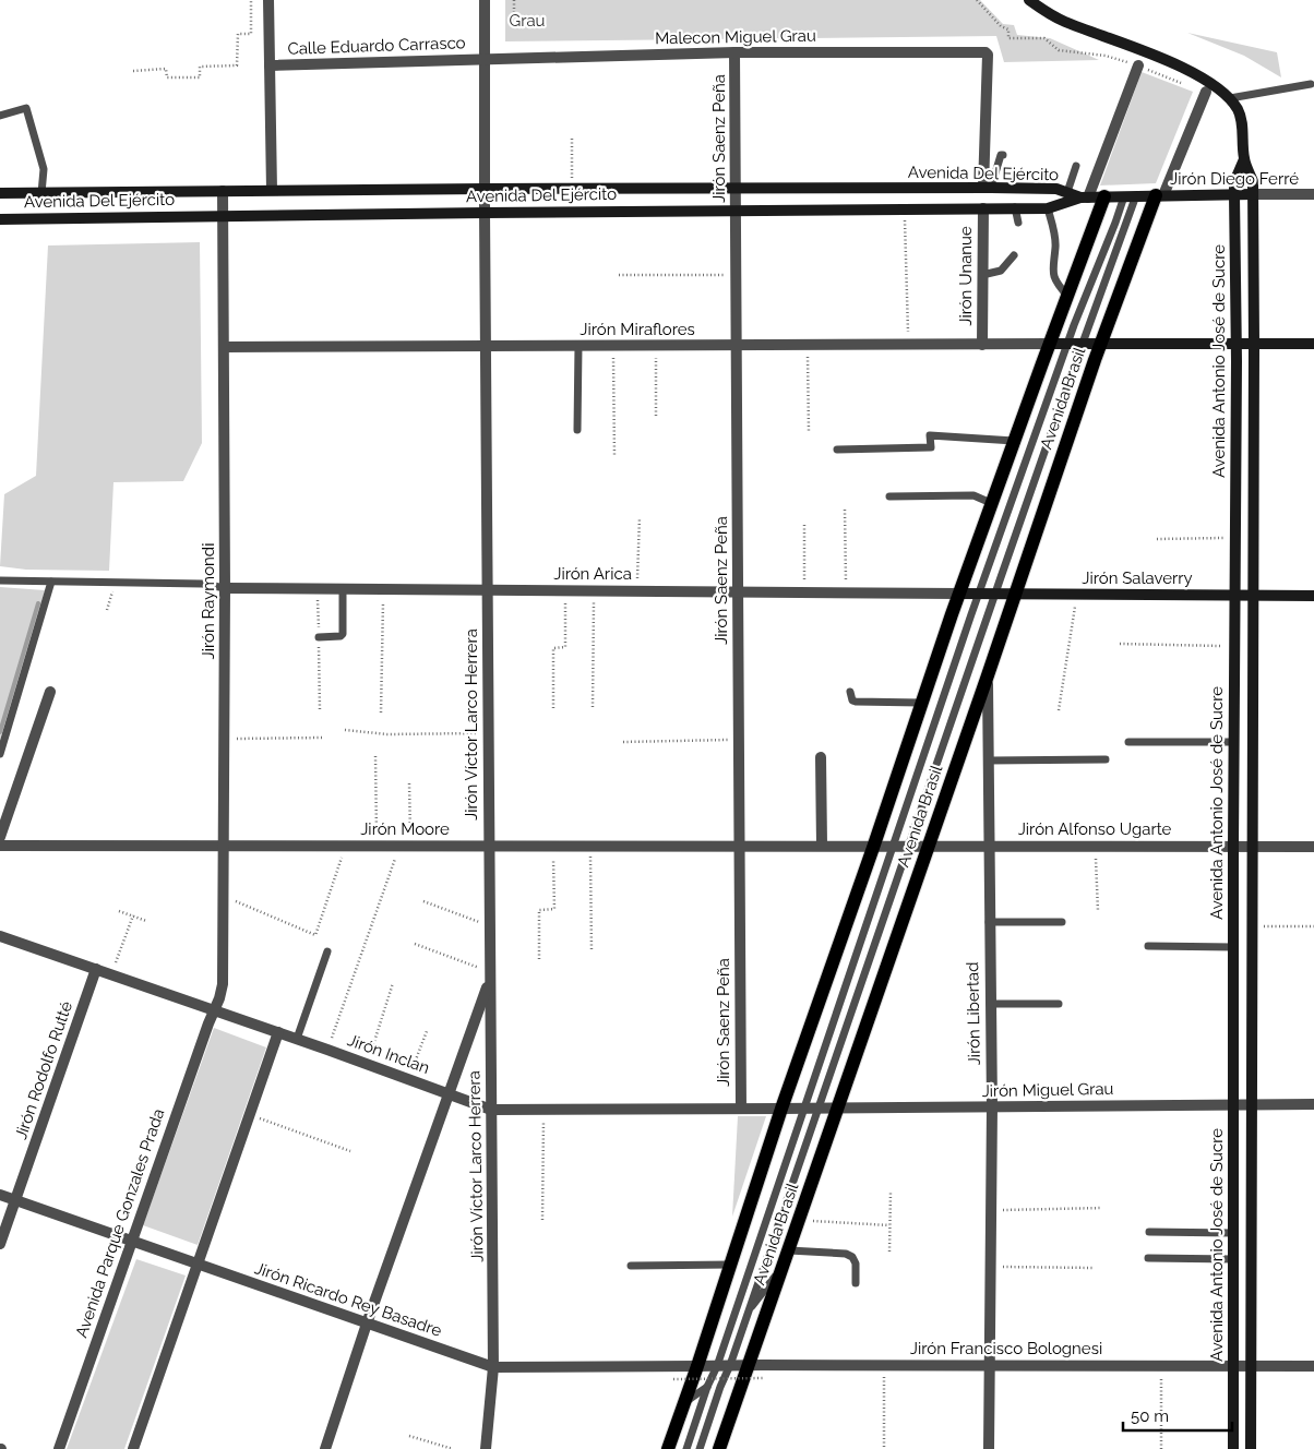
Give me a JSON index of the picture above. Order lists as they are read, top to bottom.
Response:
{
  "streets": {
    "main road": [
      "Avenida Del Ejército",
      "Jirón Diego Ferré",
      "Avenida Antonio José de Sucre",
      "Avenida Brasil",
      "Jirón Salaverry"
    ],
    "street": [
      "Malecon Miguel Grau",
      "Calle Eduardo Carrasco",
      "Jirón Saenz Peña",
      "Jirón Unanue",
      "Jirón Miraflores",
      "Jirón Arica",
      "Jirón Raymondi",
      "Jirón Víctor Larco Herrera",
      "Jirón Moore",
      "Jirón Alfonso Ugarte",
      "Jirón Libertad",
      "Jirón Inclan",
      "Jirón Rodolfo Rutté",
      "Jirón Miguel Grau",
      "Avenida Parque Gonzales Prada",
      "Jirón Ricardo Rey Basadre",
      "Jirón Francisco Bolognesi"
    ]
  },
  "crossings": [
    ["Malecon Miguel Grau", "Calle Eduardo Carrasco"],
    ["Malecon Miguel Grau", "Jirón Saenz Peña"],
    ["Malecon Miguel Grau", "Jirón Víctor Larco Herrera"],
    ["Calle Eduardo Carrasco", "Jirón Víctor Larco Herrera"],
    ["Jirón Saenz Peña", "Avenida Del Ejército"],
    ["Jirón Saenz Peña", "Jirón Miraflores"],
    ["Jirón Saenz Peña", "Jirón Arica"],
    ["Jirón Saenz Peña", "Jirón Moore"],
    ["Jirón Saenz Peña", "Jirón Inclan"],
    ["Avenida Del Ejército", "Jirón Diego Ferré"],
    ["Avenida Del Ejército", "Jirón Unanue"],
    ["Avenida Del Ejército", "Avenida Brasil"],
    ["Avenida Del Ejército", "Jirón Raymondi"],
    ["Avenida Del Ejército", "Jirón Víctor Larco Herrera"],
    ["Jirón Diego Ferré", "Avenida Antonio José de Sucre"],
    ["Jirón Diego Ferré", "Avenida Brasil"],
    ["Jirón Unanue", "Jirón Miraflores"],
    ["Jirón Miraflores", "Avenida Brasil"],
    ["Jirón Miraflores", "Jirón Raymondi"],
    ["Jirón Miraflores", "Jirón Víctor Larco Herrera"],
    ["Avenida Antonio José de Sucre", "Jirón Salaverry"],
    ["Avenida Antonio José de Sucre", "Jirón Alfonso Ugarte"],
    ["Avenida Antonio José de Sucre", "Jirón Miguel Grau"],
    ["Avenida Antonio José de Sucre", "Jirón Francisco Bolognesi"],
    ["Avenida Brasil", "Jirón Arica"],
    ["Avenida Brasil", "Jirón Salaverry"],
    ["Avenida Brasil", "Jirón Moore"],
    ["Avenida Brasil", "Jirón Alfonso Ugarte"],
    ["Avenida Brasil", "Jirón Libertad"],
    ["Avenida Brasil", "Jirón Inclan"],
    ["Avenida Brasil", "Jirón Miguel Grau"],
    ["Avenida Brasil", "Jirón Ricardo Rey Basadre"],
    ["Avenida Brasil", "Jirón Francisco Bolognesi"],
    ["Jirón Arica", "Jirón Salaverry"],
    ["Jirón Arica", "Jirón Raymondi"],
    ["Jirón Arica", "Jirón Víctor Larco Herrera"],
    ["Jirón Raymondi", "Jirón Moore"],
    ["Jirón Raymondi", "Jirón Inclan"],
    ["Jirón Raymondi", "Avenida Parque Gonzales Prada"],
    ["Jirón Víctor Larco Herrera", "Jirón Moore"],
    ["Jirón Víctor Larco Herrera", "Jirón Inclan"],
    ["Jirón Víctor Larco Herrera", "Jirón Ricardo Rey Basadre"],
    ["Jirón Moore", "Jirón Alfonso Ugarte"],
    ["Jirón Alfonso Ugarte", "Jirón Libertad"],
    ["Jirón Libertad", "Jirón Miguel Grau"],
    ["Jirón Libertad", "Jirón Francisco Bolognesi"],
    ["Jirón Inclan", "Jirón Rodolfo Rutté"],
    ["Jirón Inclan", "Jirón Miguel Grau"],
    ["Jirón Inclan", "Avenida Parque Gonzales Prada"],
    ["Jirón Rodolfo Rutté", "Jirón Ricardo Rey Basadre"],
    ["Avenida Parque Gonzales Prada", "Jirón Ricardo Rey Basadre"],
    ["Jirón Ricardo Rey Basadre", "Jirón Francisco Bolognesi"]
  ],
  "parks": ["Grau"],
  "scale_bar": "50 m"
}
